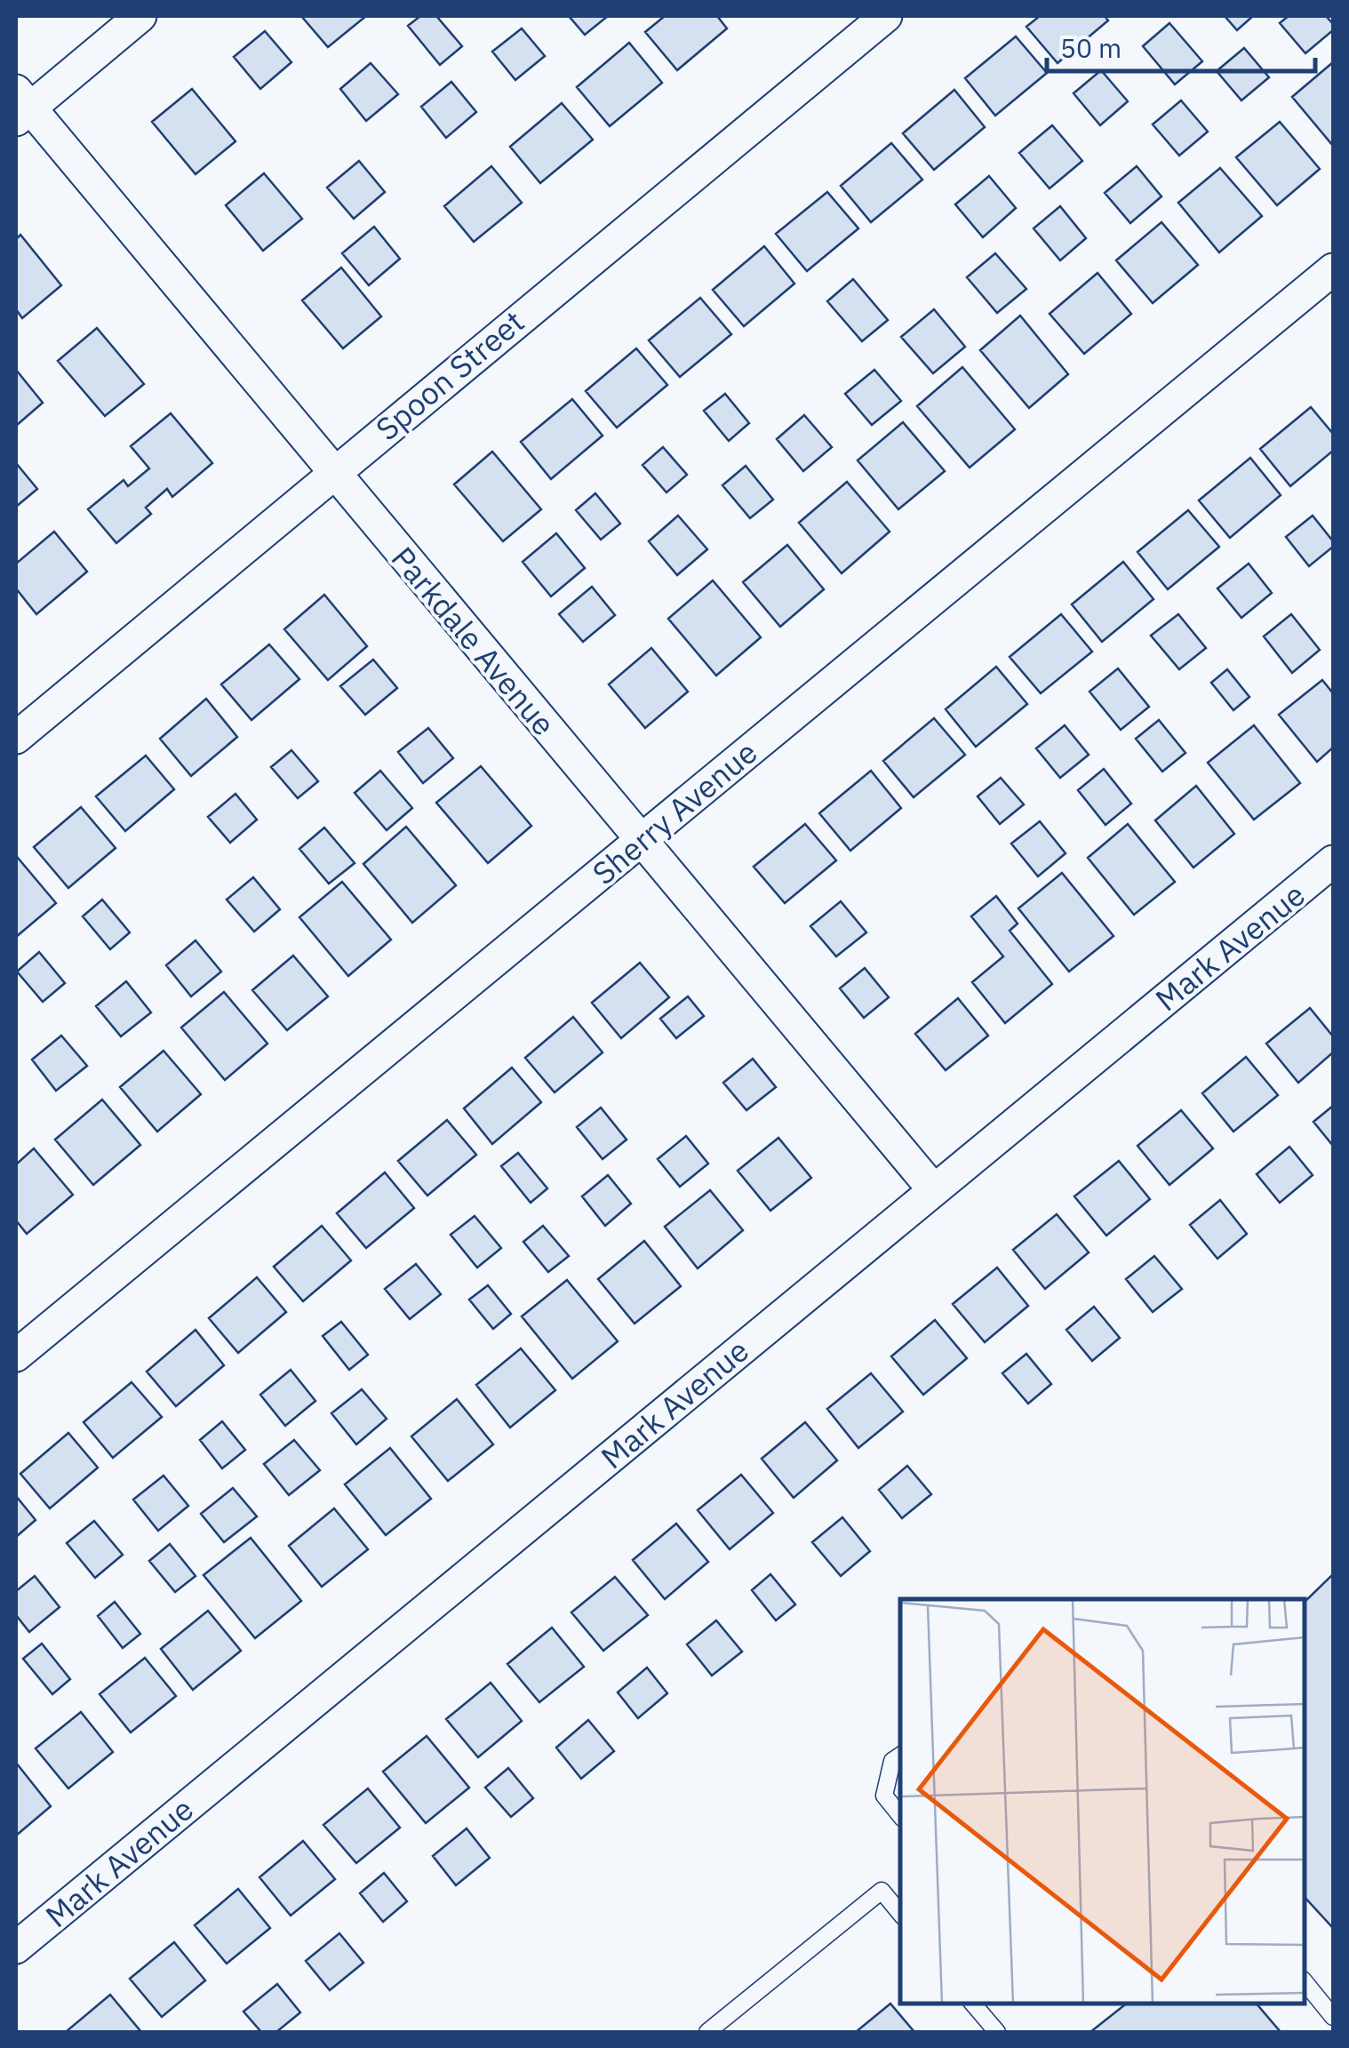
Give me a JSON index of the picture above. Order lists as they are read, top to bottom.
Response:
{
  "streets": {
    "street": [
      "Spoon Street",
      "Parkdale Avenue",
      "Sherry Avenue",
      "Mark Avenue"
    ]
  },
  "crossings": [
    ["Spoon Street", "Parkdale Avenue"],
    ["Parkdale Avenue", "Sherry Avenue"],
    ["Parkdale Avenue", "Mark Avenue"]
  ],
  "scale_bar": "50 m"
}
